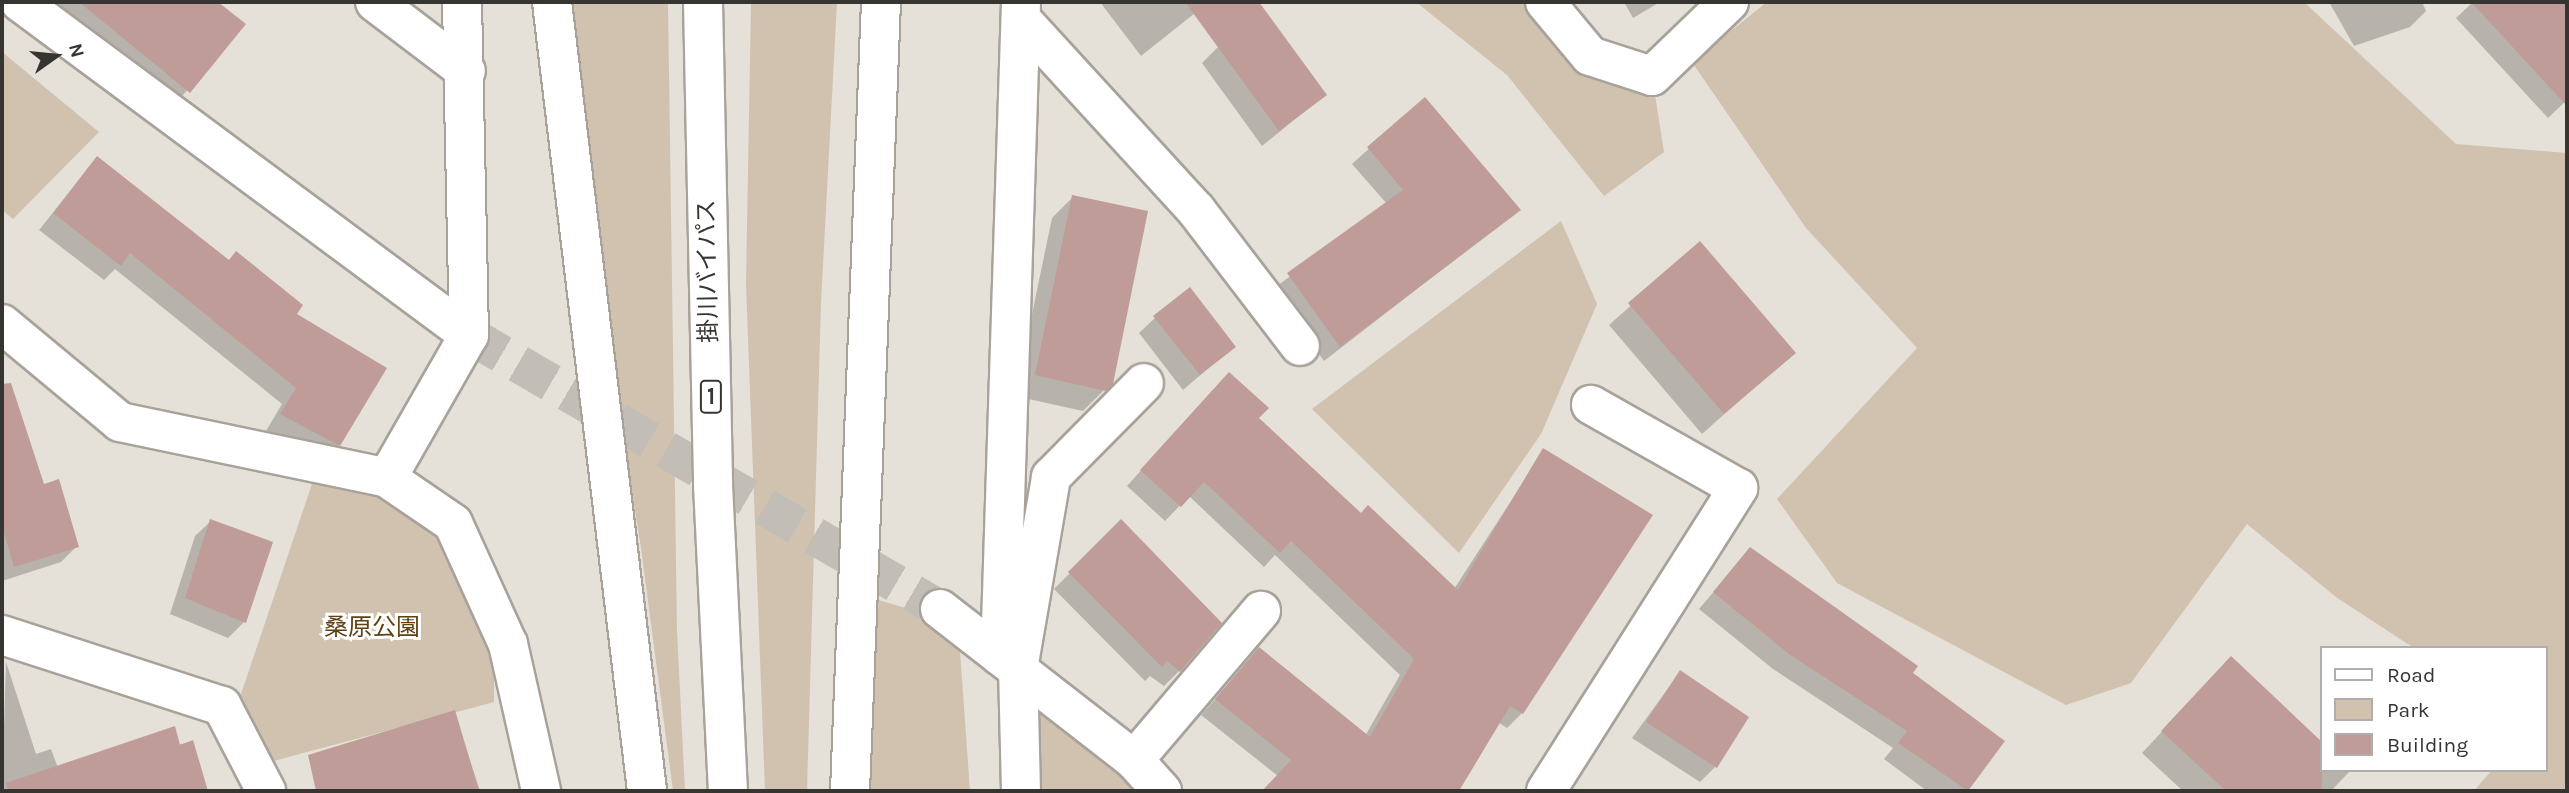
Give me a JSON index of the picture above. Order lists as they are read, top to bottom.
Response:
{
  "streets": {
    "main road": ["掛川バイパス", "1"]
  },
  "parks": ["桑原公園"],
  "legend": ["Road", "Park", "Building"],
  "north": "right"
}
